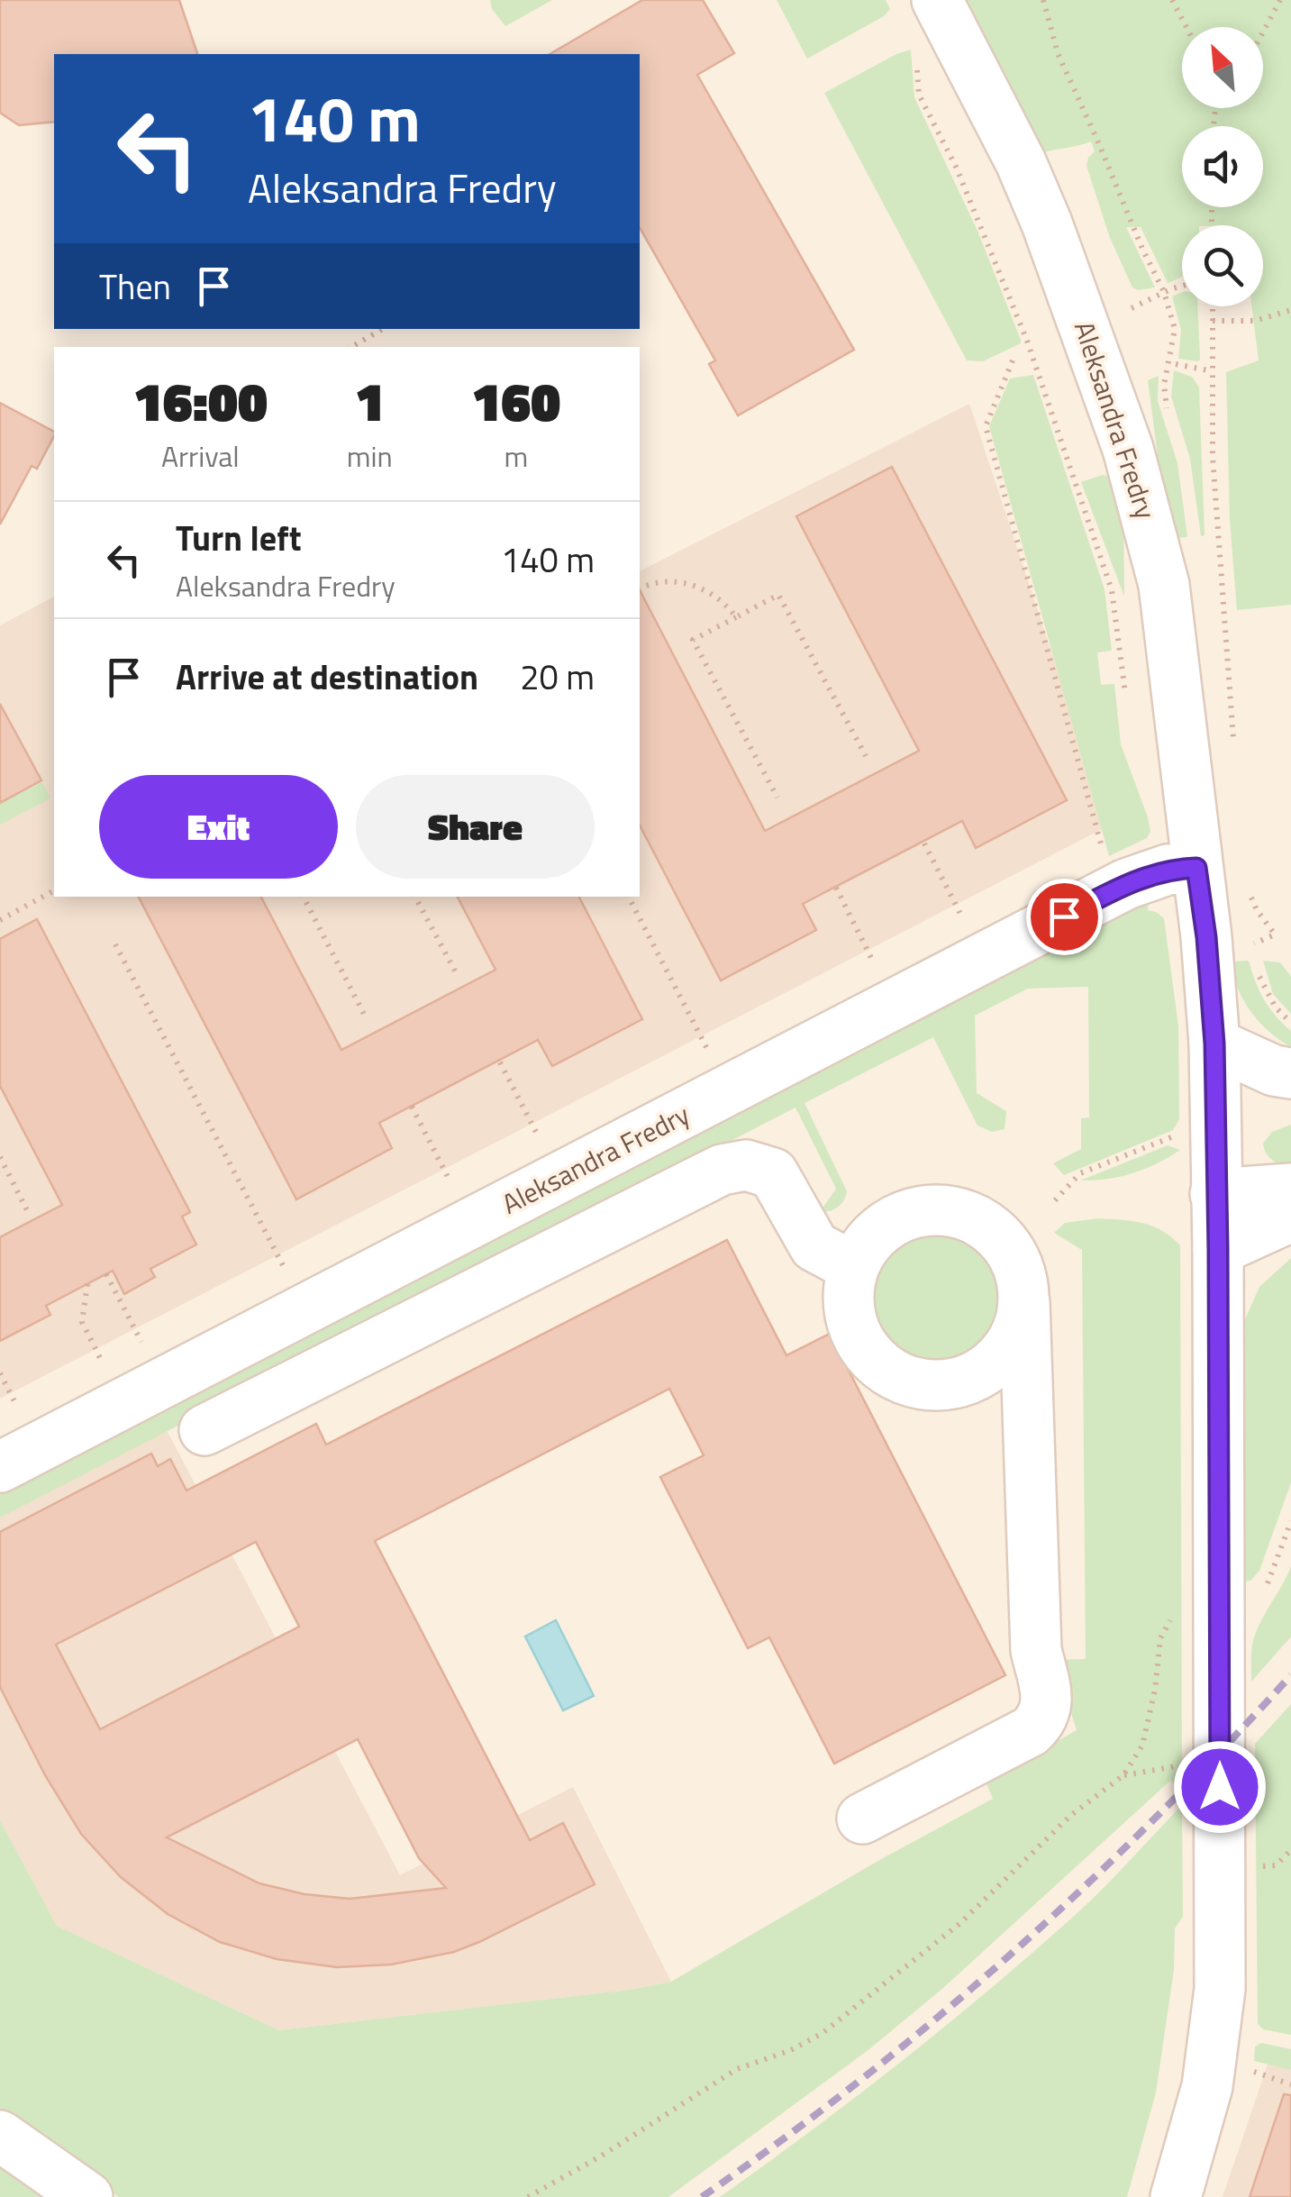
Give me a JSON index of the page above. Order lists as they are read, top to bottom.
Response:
{
  "streets": {
    "street": ["Aleksandra Fredry"]
  },
  "north": "top left",
  "page": {
    "turn": ["140 m", "Aleksandra Fredry"],
    "then": "Then",
    "eta": [
      "16:00",
      "Arrival",
      "1",
      "min",
      "160",
      "m"
    ],
    "list": [
      {
        "name": "Turn left",
        "note": "Aleksandra Fredry",
        "value": "140 m"
      },
      {
        "name": "Arrive at destination",
        "value": "20 m"
      }
    ],
    "buttons": ["Exit", "Share"]
  }
}
